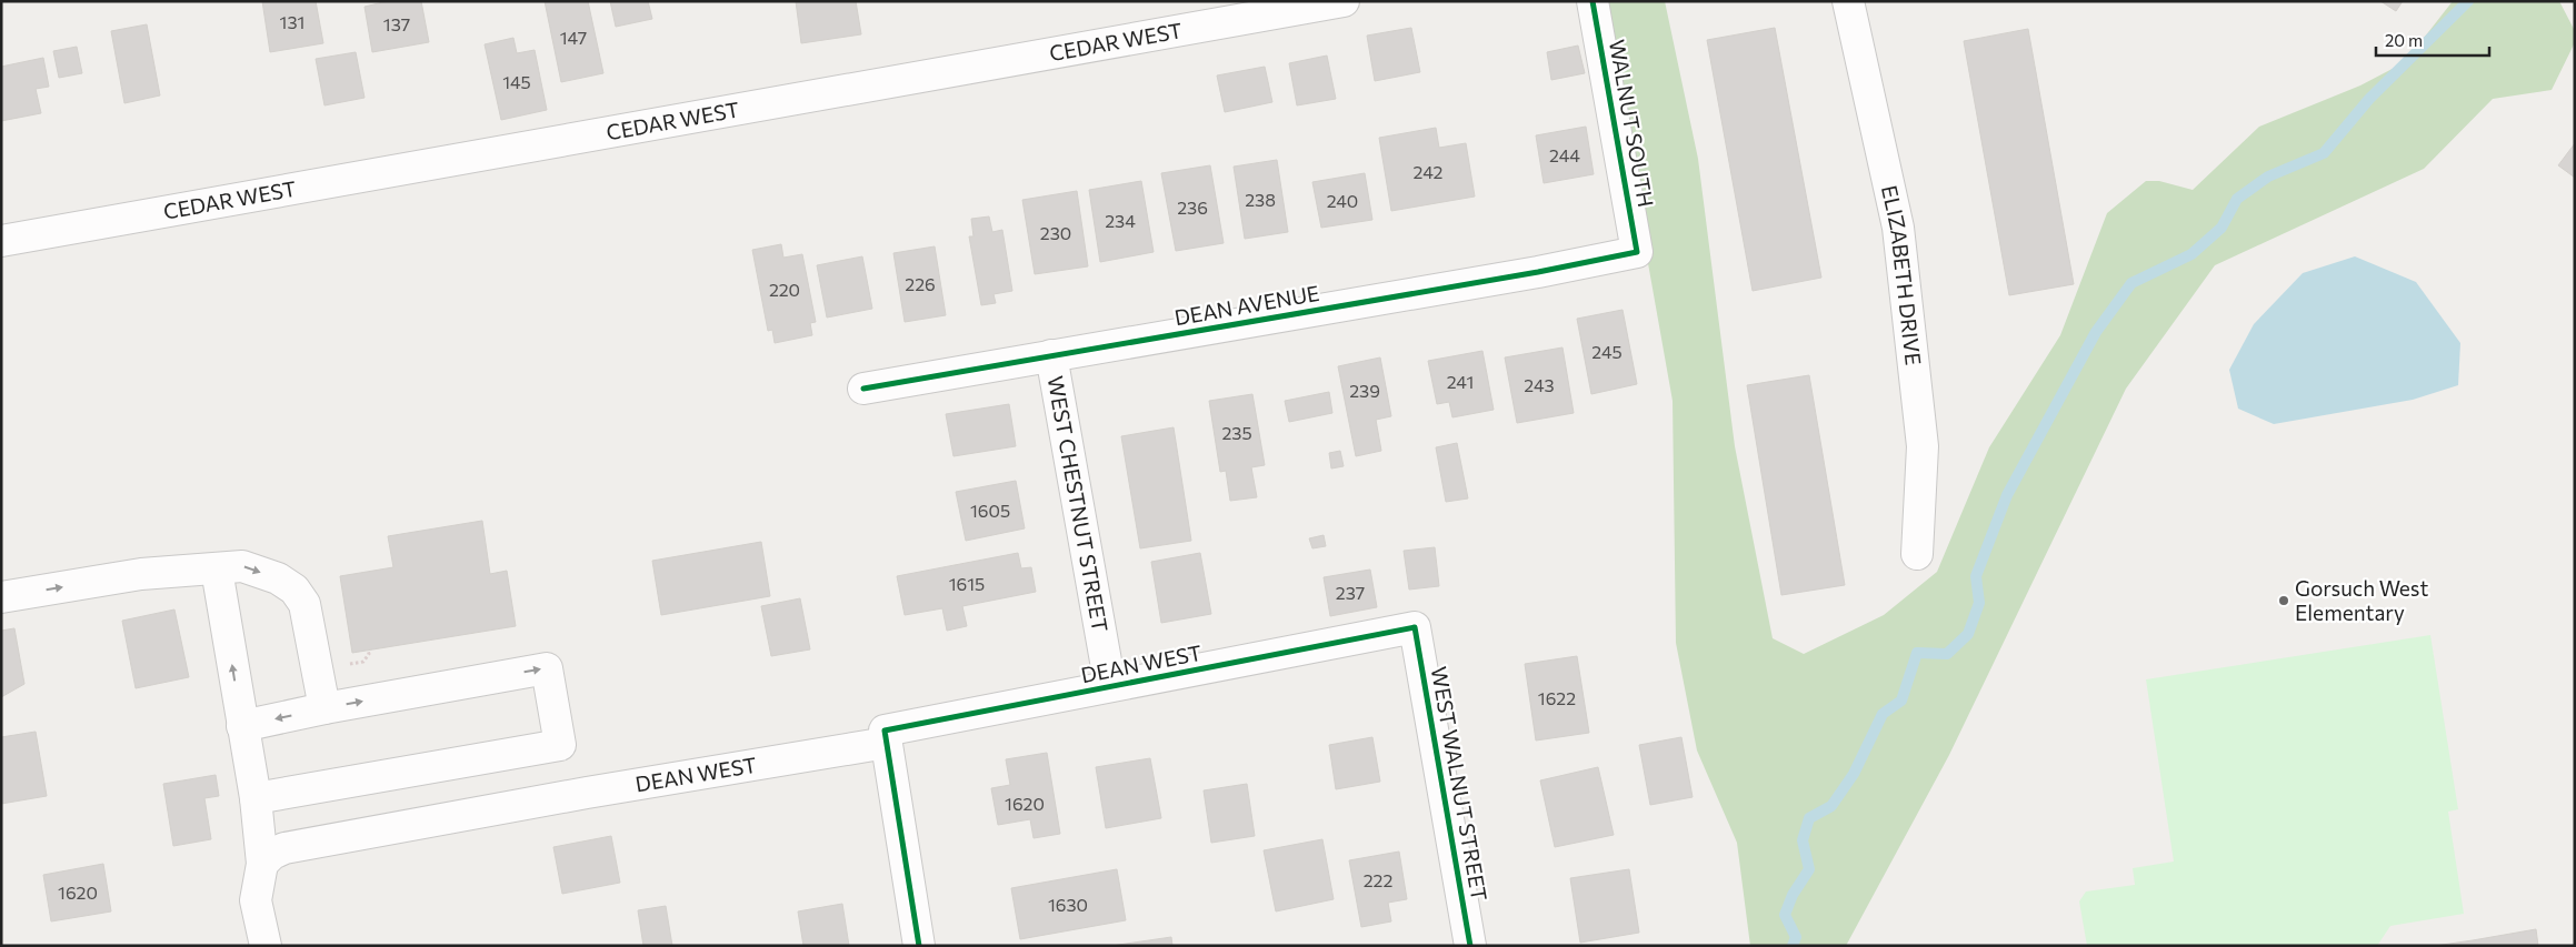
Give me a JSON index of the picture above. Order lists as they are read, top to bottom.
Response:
{
  "streets": {
    "street": [
      "CEDAR WEST",
      "WALNUT SOUTH",
      "ELIZABETH DRIVE",
      "DEAN AVENUE",
      "WEST CHESTNUT STREET",
      "DEAN WEST",
      "WEST WALNUT STREET"
    ]
  },
  "crossings": [
    ["WALNUT SOUTH", "DEAN AVENUE"],
    ["DEAN AVENUE", "WEST CHESTNUT STREET"],
    ["WEST CHESTNUT STREET", "DEAN WEST"],
    ["DEAN WEST", "WEST WALNUT STREET"]
  ],
  "places": ["Gorsuch West Elementary"],
  "house_numbers": [
    "131",
    "137",
    "147",
    "145",
    "244",
    "242",
    "238",
    "240",
    "236",
    "234",
    "230",
    "226",
    "220",
    "245",
    "241",
    "243",
    "239",
    "235",
    "1605",
    "1615",
    "237",
    "1622",
    "1620",
    "222",
    "1620",
    "1630"
  ],
  "scale_bar": "20 m"
}
